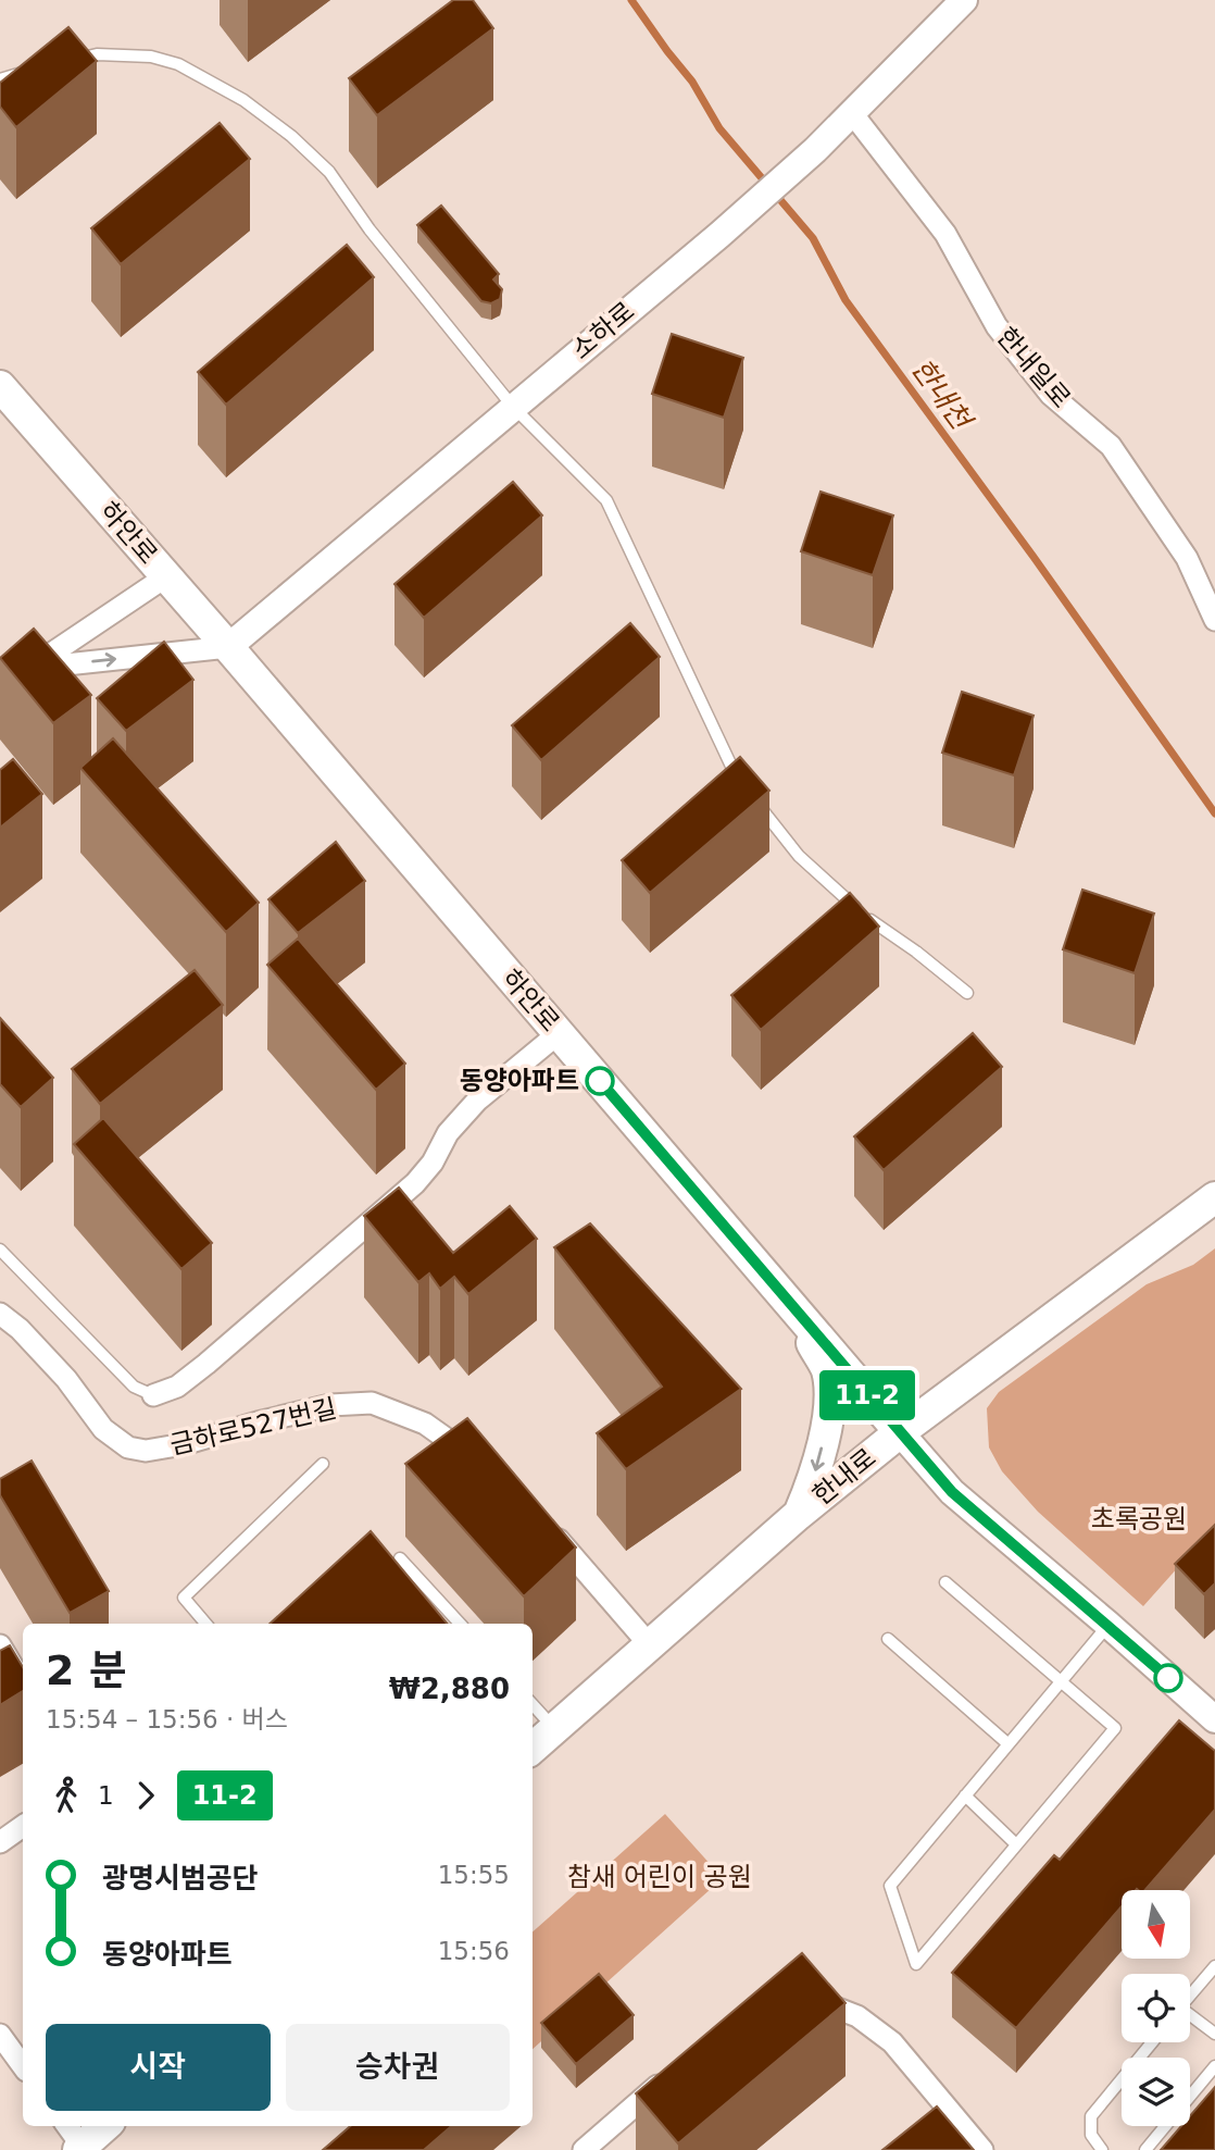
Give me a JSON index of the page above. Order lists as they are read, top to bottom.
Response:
{
  "streets": {
    "main road": ["하안로", "한내로"],
    "street": ["소하로", "한내일로", "금하로527번길"]
  },
  "crossings": [
    ["소하로", "한내일로"],
    ["소하로", "하안로"],
    ["하안로", "한내로"]
  ],
  "water": ["한내천"],
  "parks": ["초록공원", "참새 어린이 공원"],
  "places": ["동양아파트"],
  "lines": ["bus line 11-2"],
  "north": "bottom",
  "page": {
    "on_map": "11-2",
    "heading": ["2 분", "15:54 – 15:56 · 버스", "₩2,880"],
    "legs": ["1", "11-2"],
    "list": [
      {
        "name": "광명시범공단",
        "value": "15:55"
      },
      {
        "name": "동양아파트",
        "value": "15:56"
      }
    ],
    "buttons": ["시작", "승차권"]
  }
}
